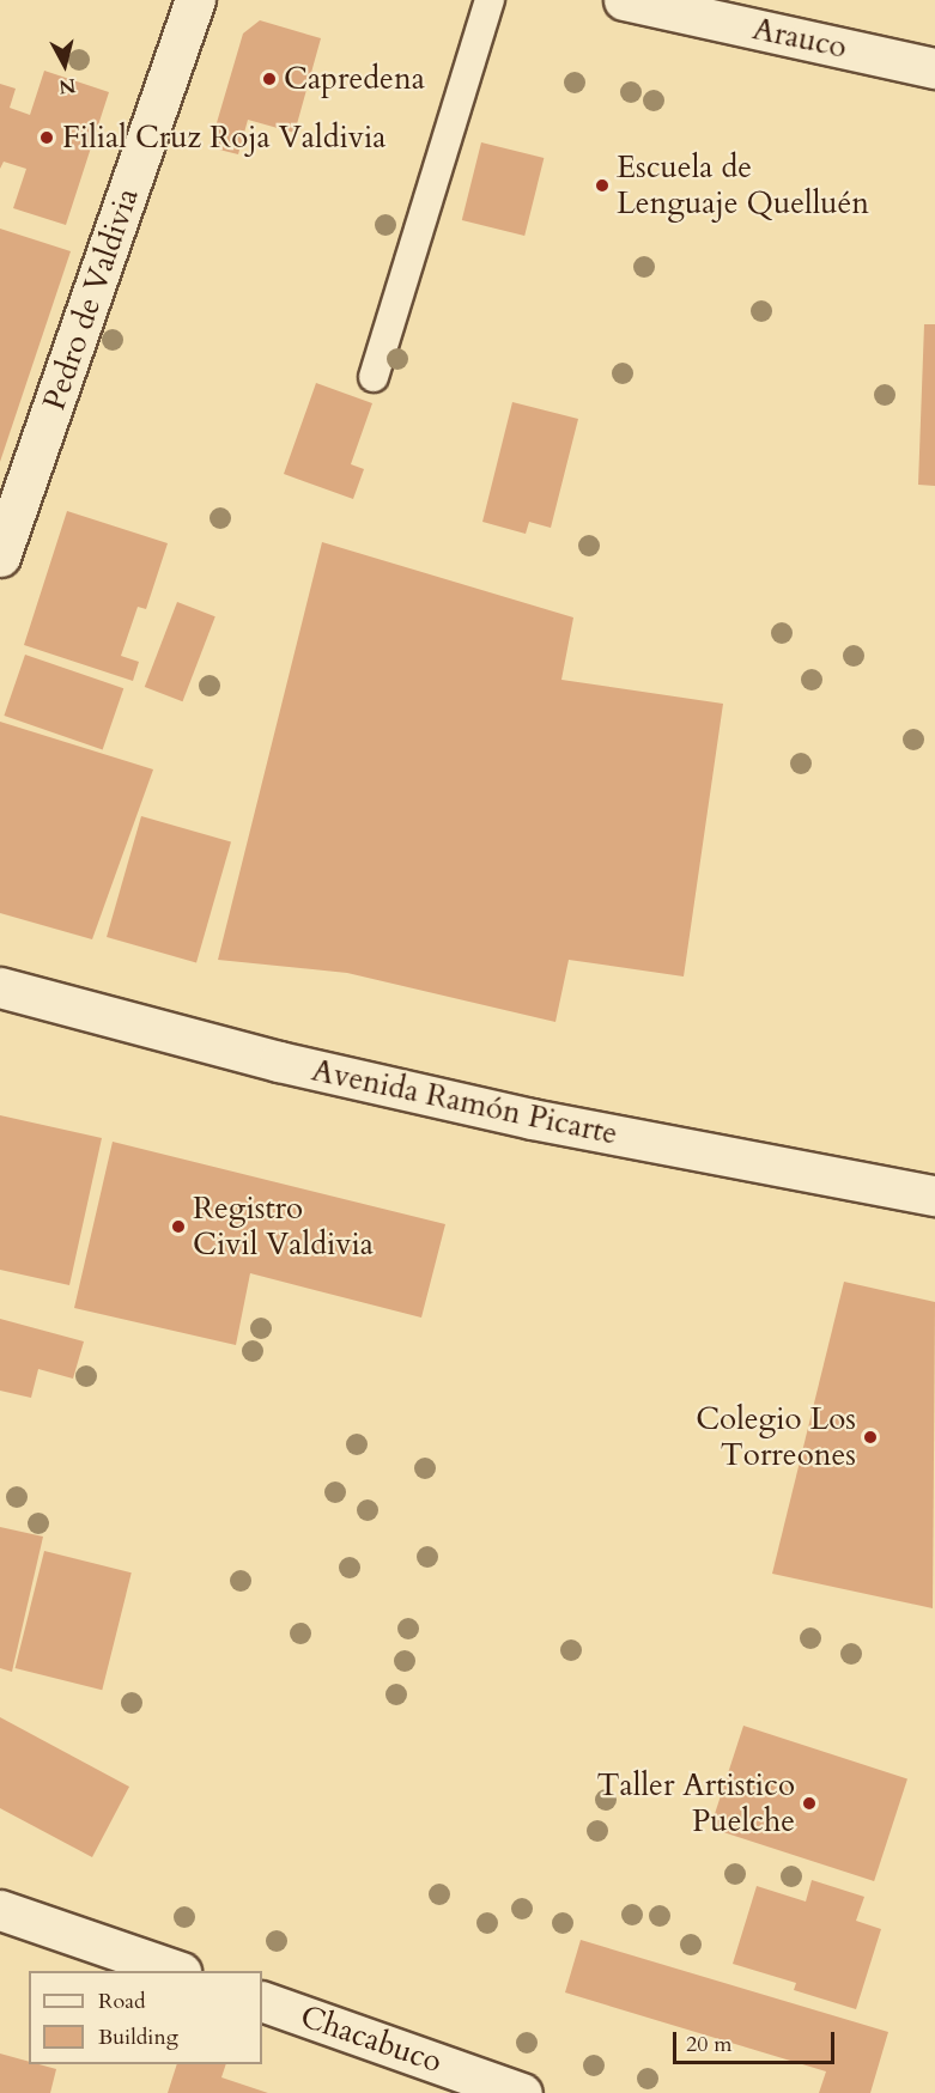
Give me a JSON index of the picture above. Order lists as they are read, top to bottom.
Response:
{
  "streets": {
    "street": [
      "Arauco",
      "Pedro de Valdivia",
      "Avenida Ramón Picarte",
      "Chacabuco"
    ]
  },
  "places": [
    "Capredena",
    "Filial Cruz Roja Valdivia",
    "Escuela de Lenguaje Quelluén",
    "Registro Civil Valdivia",
    "Colegio Los Torreones",
    "Taller Artistico Puelche"
  ],
  "legend": ["Road", "Building"],
  "scale_bar": "20 m",
  "north": "bottom"
}
